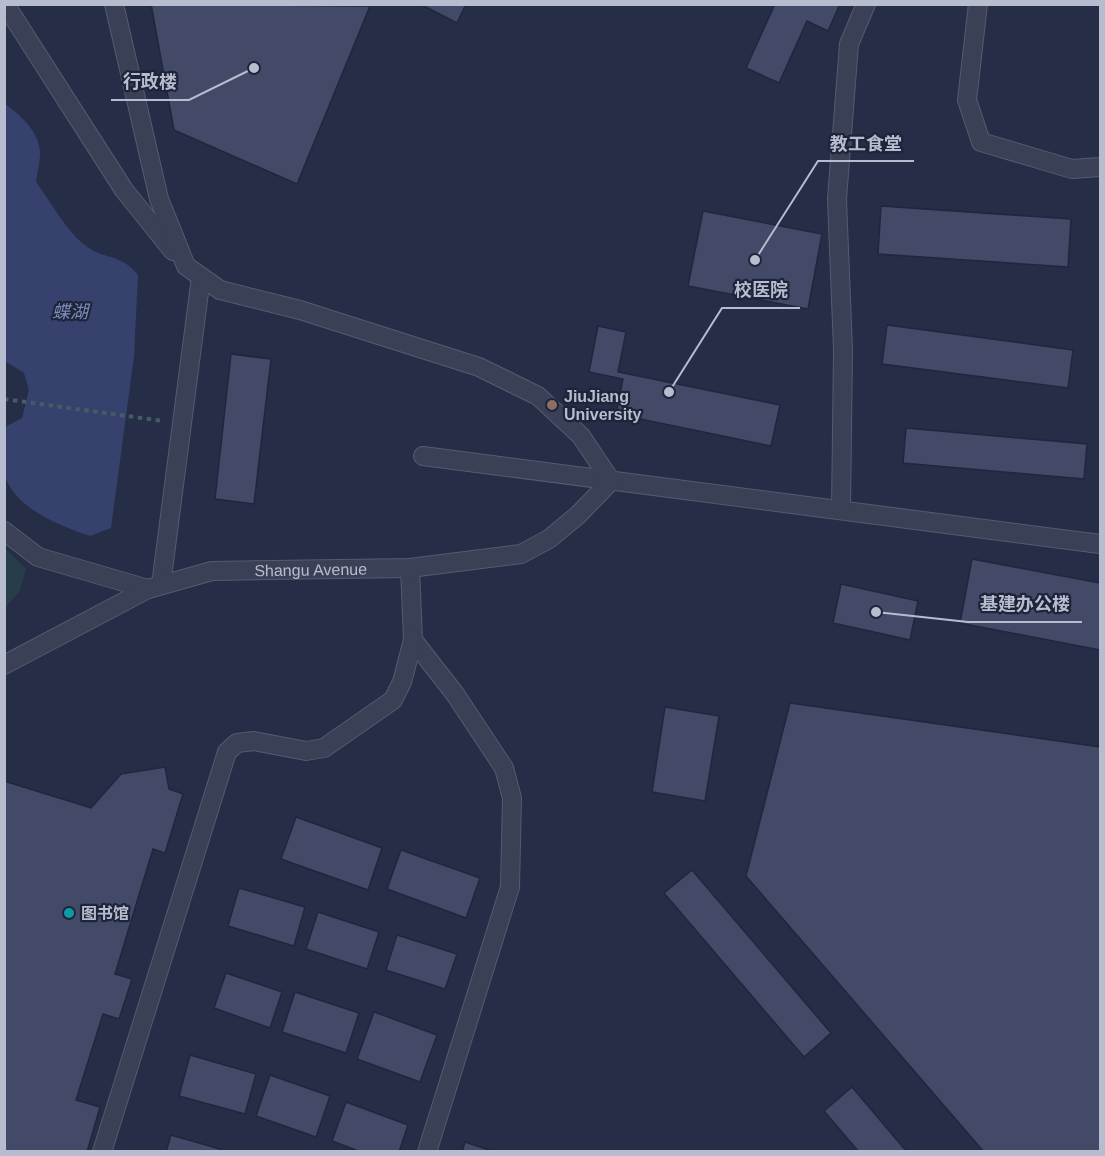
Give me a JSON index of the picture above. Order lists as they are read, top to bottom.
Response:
{
  "streets": {
    "street": ["Shangu Avenue"]
  },
  "water": ["蝶湖"],
  "places": [
    "行政楼",
    "教工食堂",
    "校医院",
    "JiuJiang University",
    "基建办公楼",
    "图书馆"
  ]
}
